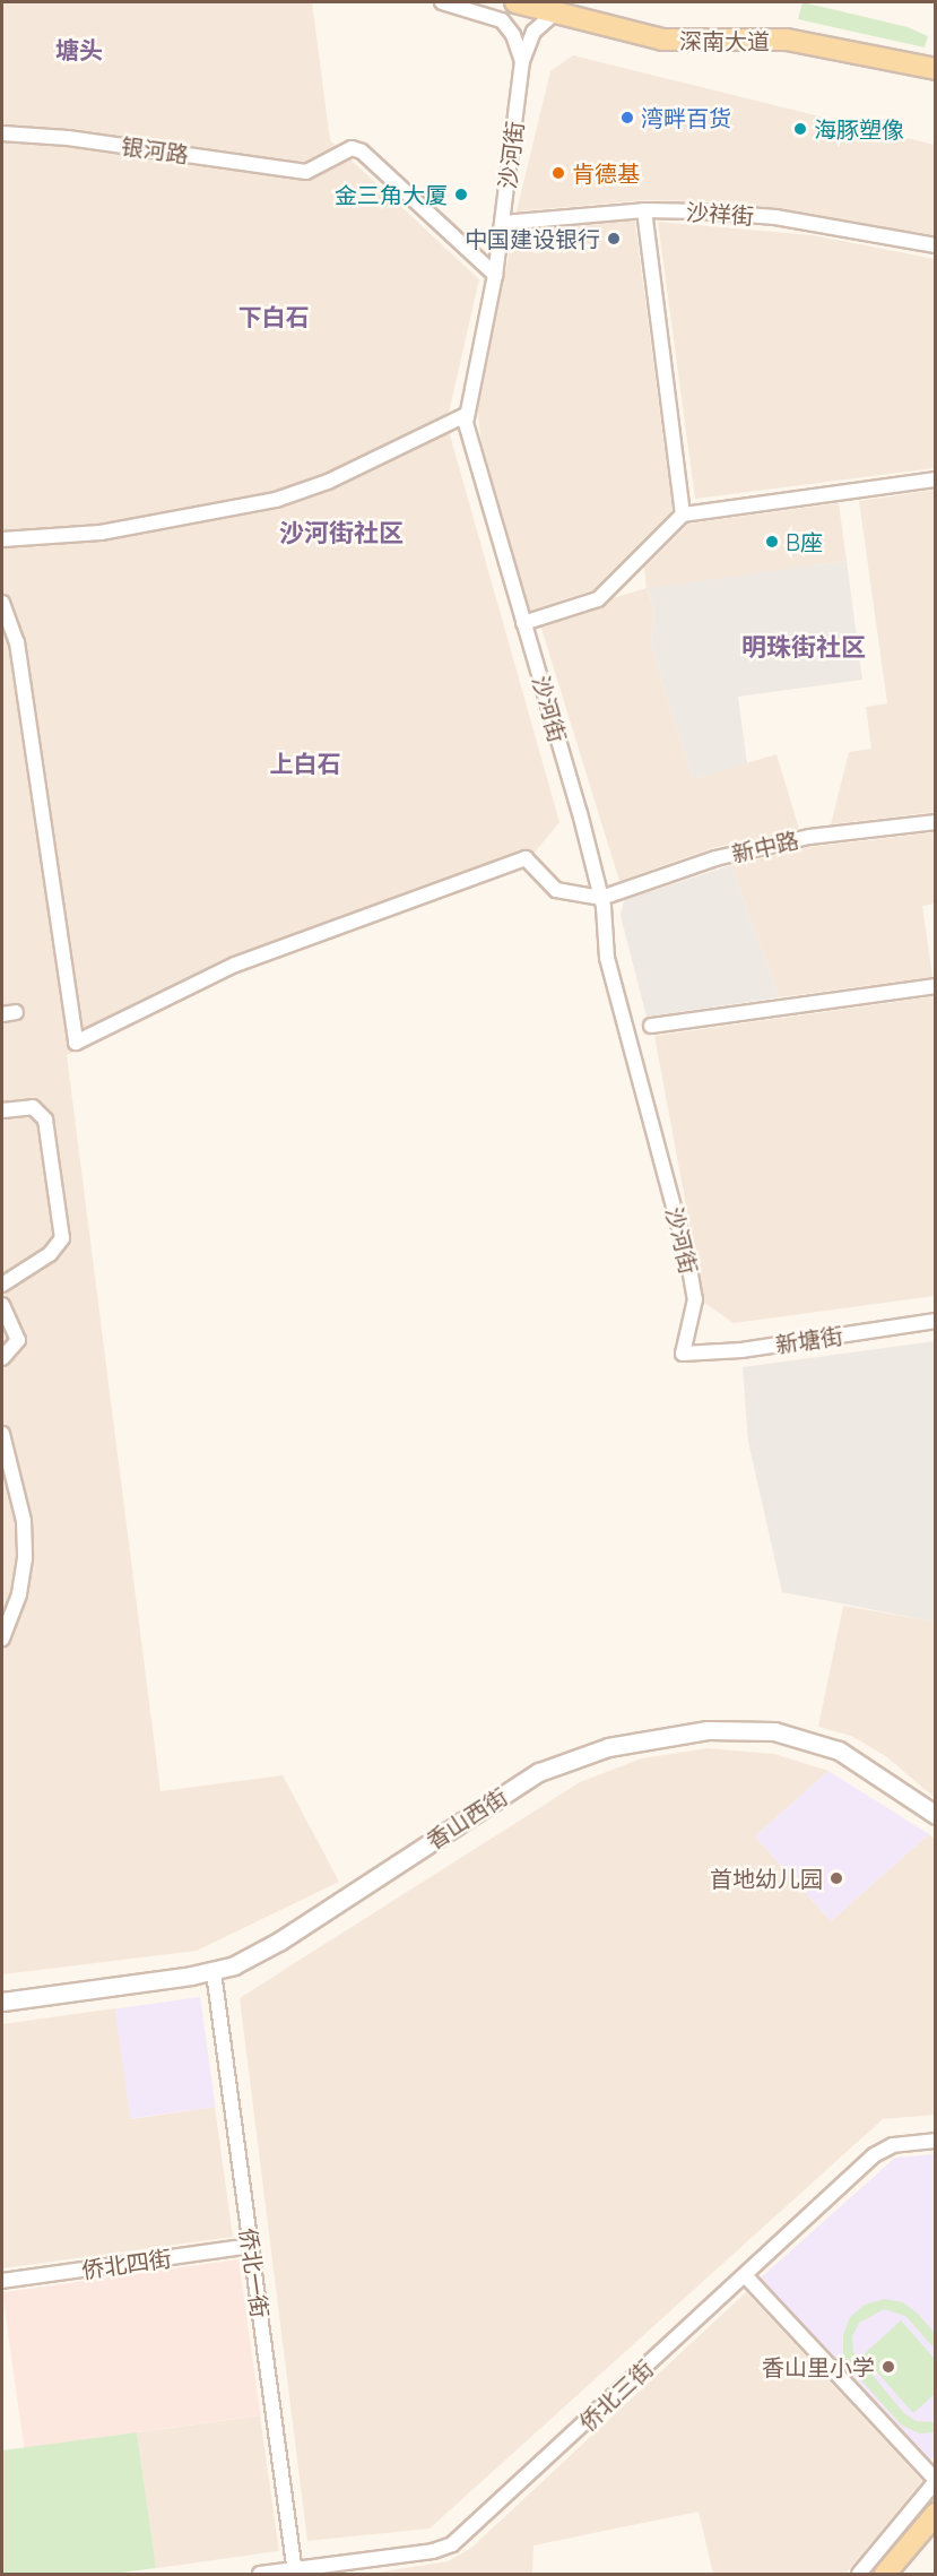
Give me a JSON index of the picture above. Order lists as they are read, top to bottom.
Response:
{
  "streets": {
    "main road": ["深南大道"],
    "street": [
      "银河路",
      "沙河街",
      "沙祥街",
      "新中路",
      "新塘街",
      "香山西街",
      "侨北四街",
      "侨北一街",
      "侨北三街"
    ]
  },
  "crossings": [
    ["银河路", "沙河街"],
    ["沙河街", "沙祥街"],
    ["沙河街", "新中路"],
    ["沙河街", "新塘街"],
    ["香山西街", "侨北一街"],
    ["侨北四街", "侨北一街"],
    ["侨北一街", "侨北三街"]
  ],
  "districts": [
    "塘头",
    "下白石",
    "沙河街社区",
    "明珠街社区",
    "上白石"
  ],
  "places": [
    "湾畔百货",
    "海豚塑像",
    "肯德基",
    "金三角大厦",
    "中国建设银行",
    "B座",
    "首地幼儿园",
    "香山里小学"
  ]
}
